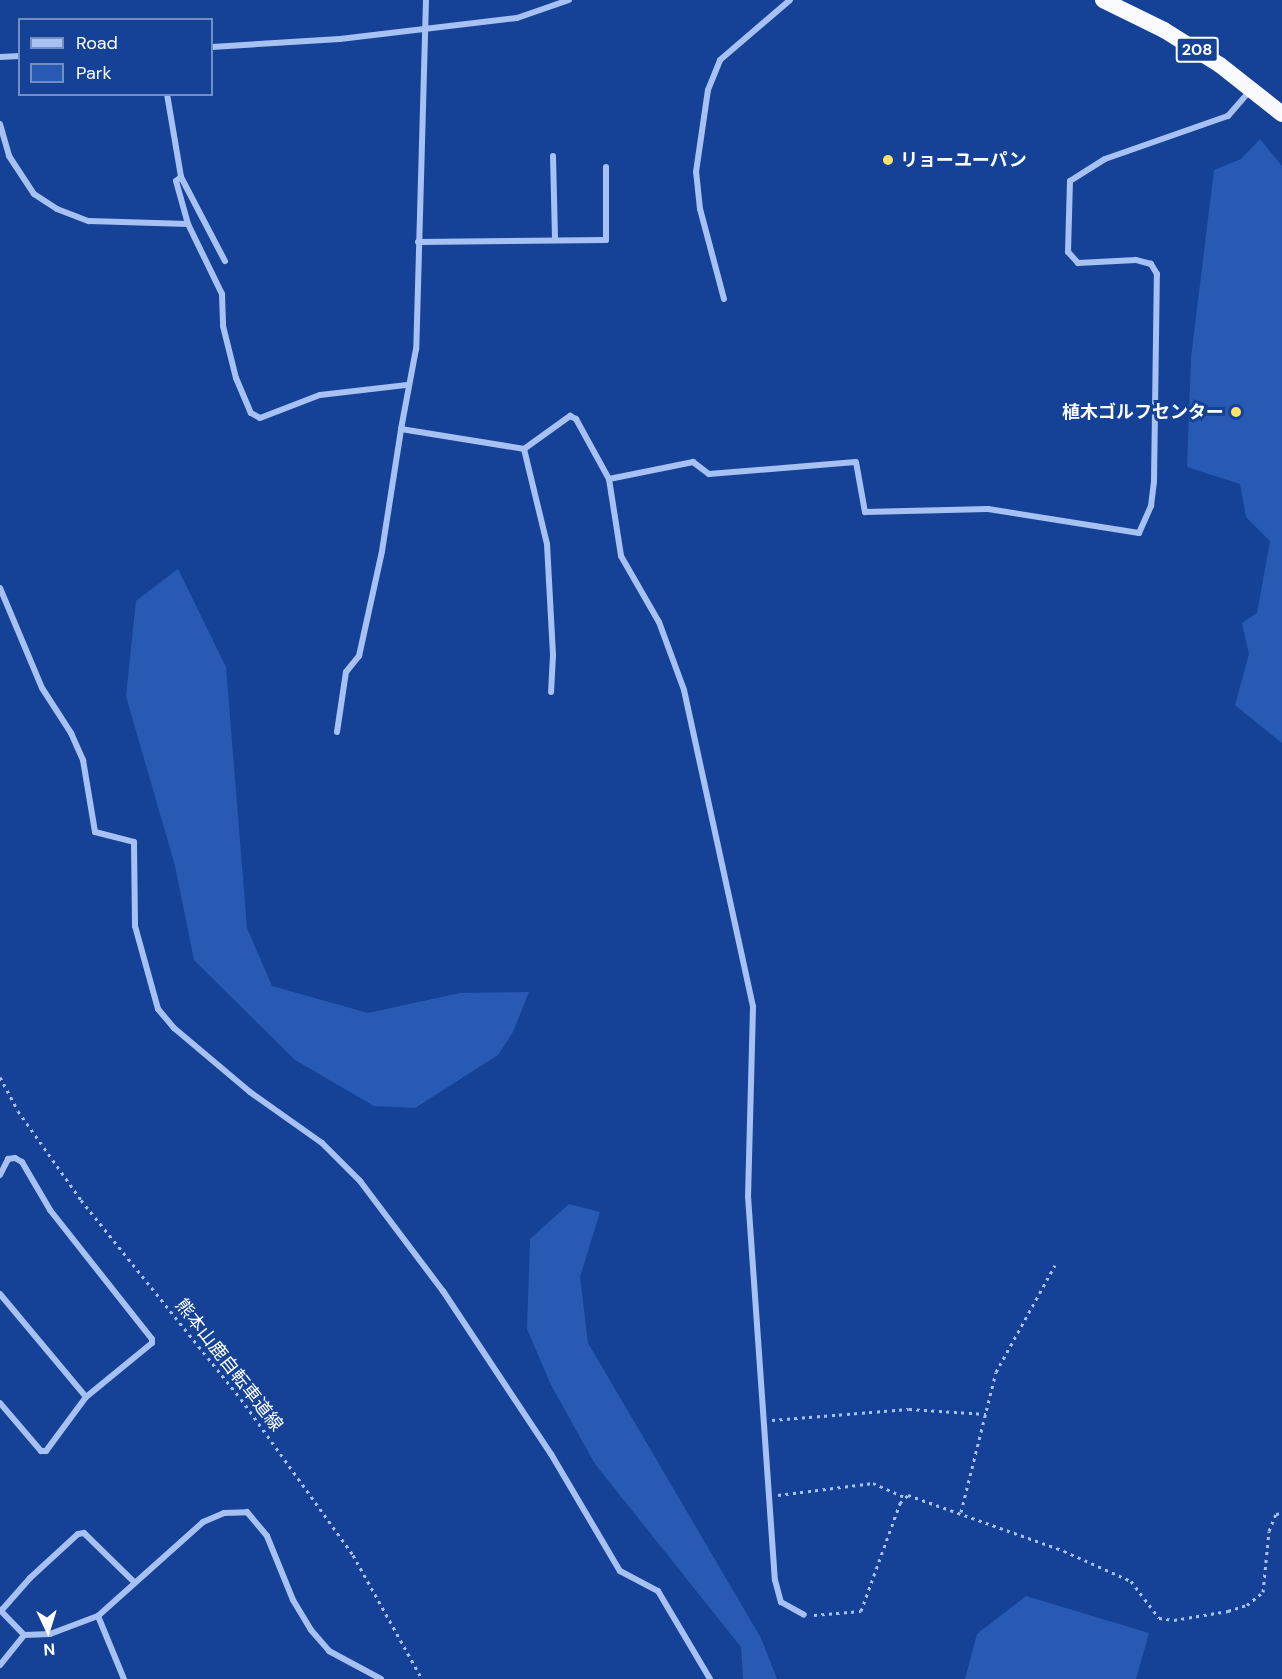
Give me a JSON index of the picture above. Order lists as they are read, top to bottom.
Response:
{
  "streets": {
    "highway": ["208"],
    "path": ["熊本山鹿自転車道線"]
  },
  "places": ["リョーユーパン", "植木ゴルフセンター"],
  "legend": ["Road", "Park"],
  "north": "bottom"
}
